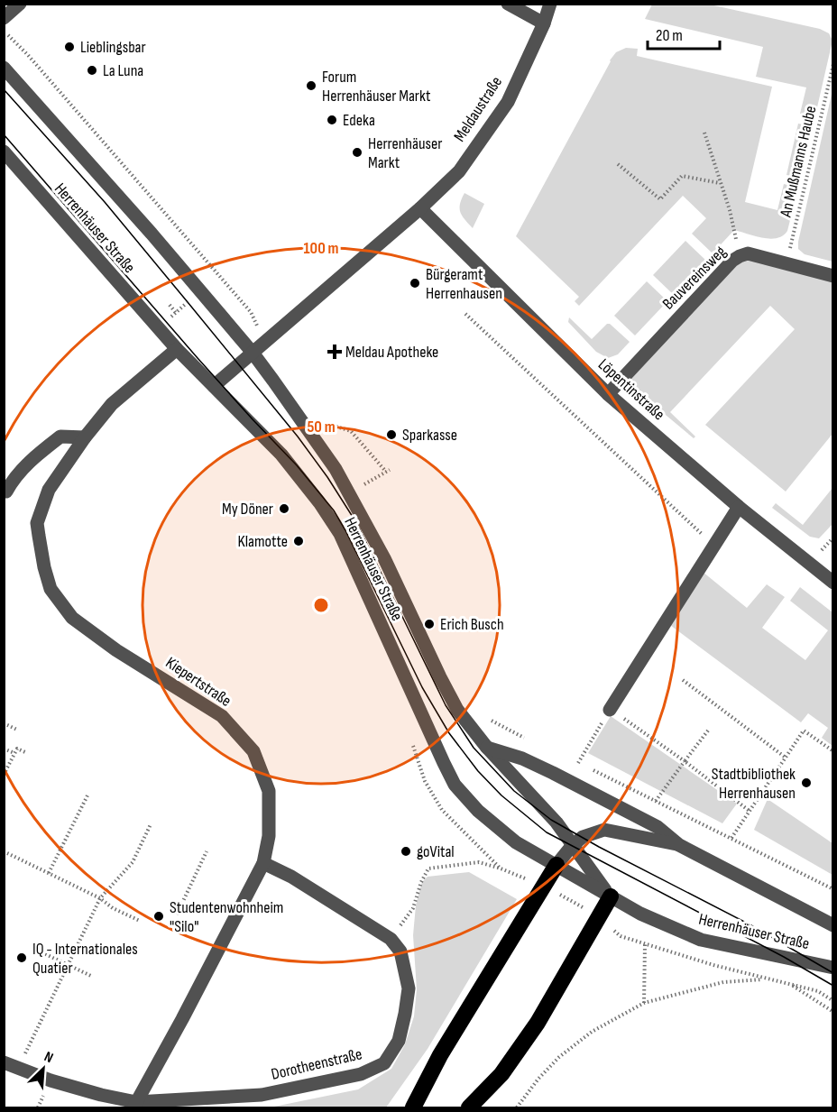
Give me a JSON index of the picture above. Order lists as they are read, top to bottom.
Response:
{
  "streets": {
    "street": [
      "Meldaustraße",
      "Herrenhäuser Straße",
      "Bauvereinsweg",
      "Löpentinstraße",
      "Kiepertstraße",
      "Dorotheenstraße"
    ],
    "path": ["An Mußmanns Haube"]
  },
  "crossings": [
    ["Meldaustraße", "Herrenhäuser Straße"],
    ["Meldaustraße", "Löpentinstraße"],
    ["An Mußmanns Haube", "Bauvereinsweg"],
    ["Herrenhäuser Straße", "Kiepertstraße"],
    ["Bauvereinsweg", "Löpentinstraße"],
    ["Kiepertstraße", "Dorotheenstraße"]
  ],
  "places": {
    "other": [
      "Lieblingsbar",
      "La Luna",
      "Forum Herrenhäuser Markt",
      "Edeka",
      "Herrenhäuser Markt",
      "Bürgeramt Herrenhausen",
      "Sparkasse",
      "My Döner",
      "Klamotte",
      "Erich Busch",
      "Stadtbibliothek Herrenhausen",
      "goVital",
      "Studentenwohnheim \"Silo\"",
      "IQ - Internationales Quatier"
    ],
    "health": ["Meldau Apotheke"]
  },
  "scale_bar": "20 m",
  "north": "top right",
  "rings": ["100 m", "50 m"]
}
